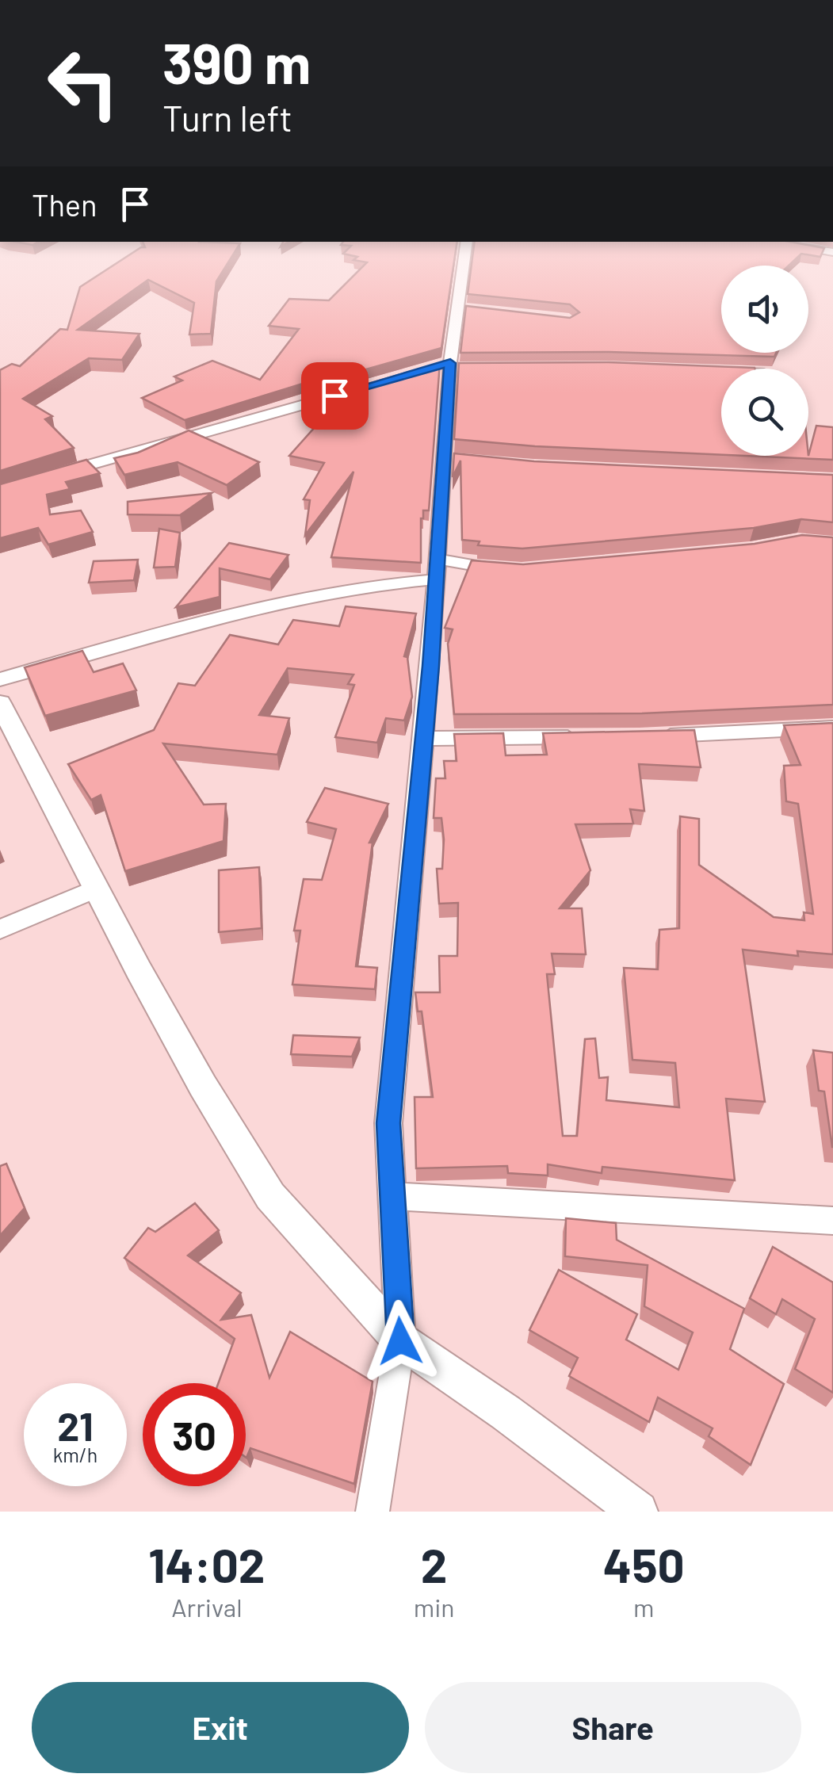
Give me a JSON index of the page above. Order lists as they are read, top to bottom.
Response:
{
  "page": {
    "turn": ["390 m", "Turn left"],
    "then": "Then",
    "speed": "21 km/h",
    "limit": "30",
    "eta": [
      "14:02",
      "Arrival",
      "2",
      "min",
      "450",
      "m"
    ],
    "buttons": ["Exit", "Share"]
  }
}
